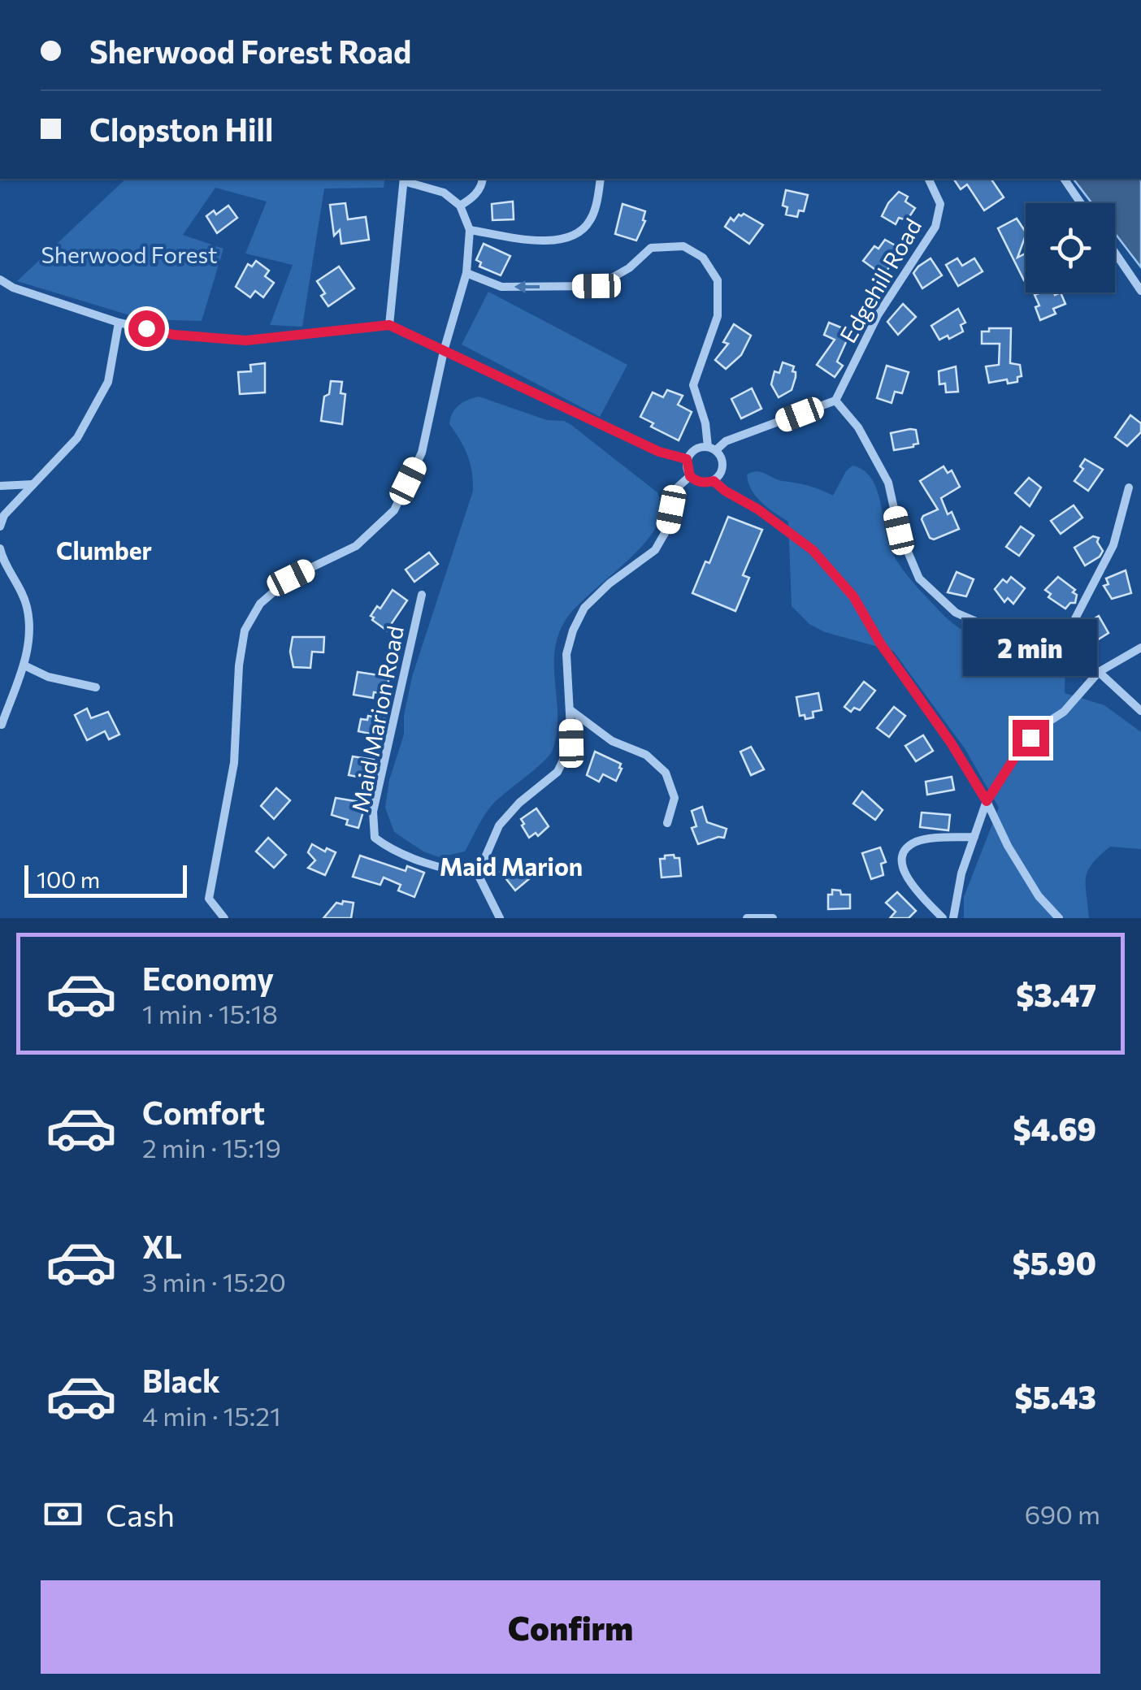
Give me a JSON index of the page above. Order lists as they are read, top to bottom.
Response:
{
  "streets": {
    "street": ["Edgehill Road", "Maid Marion Road"]
  },
  "districts": ["Clumber", "Maid Marion"],
  "parks": ["Sherwood Forest"],
  "scale_bar": "100 m",
  "page": {
    "banner": ["Sherwood Forest Road", "Clopston Hill"],
    "bubble": "2 min",
    "scale": "100 m",
    "list": [
      {
        "name": "Economy",
        "note": "1 min · 15:18",
        "value": "$3.47"
      },
      {
        "name": "Comfort",
        "note": "2 min · 15:19",
        "value": "$4.69"
      },
      {
        "name": "XL",
        "note": "3 min · 15:20",
        "value": "$5.90"
      },
      {
        "name": "Black",
        "note": "4 min · 15:21",
        "value": "$5.43"
      }
    ],
    "pay": ["Cash", "690 m"],
    "buttons": "Confirm"
  }
}
